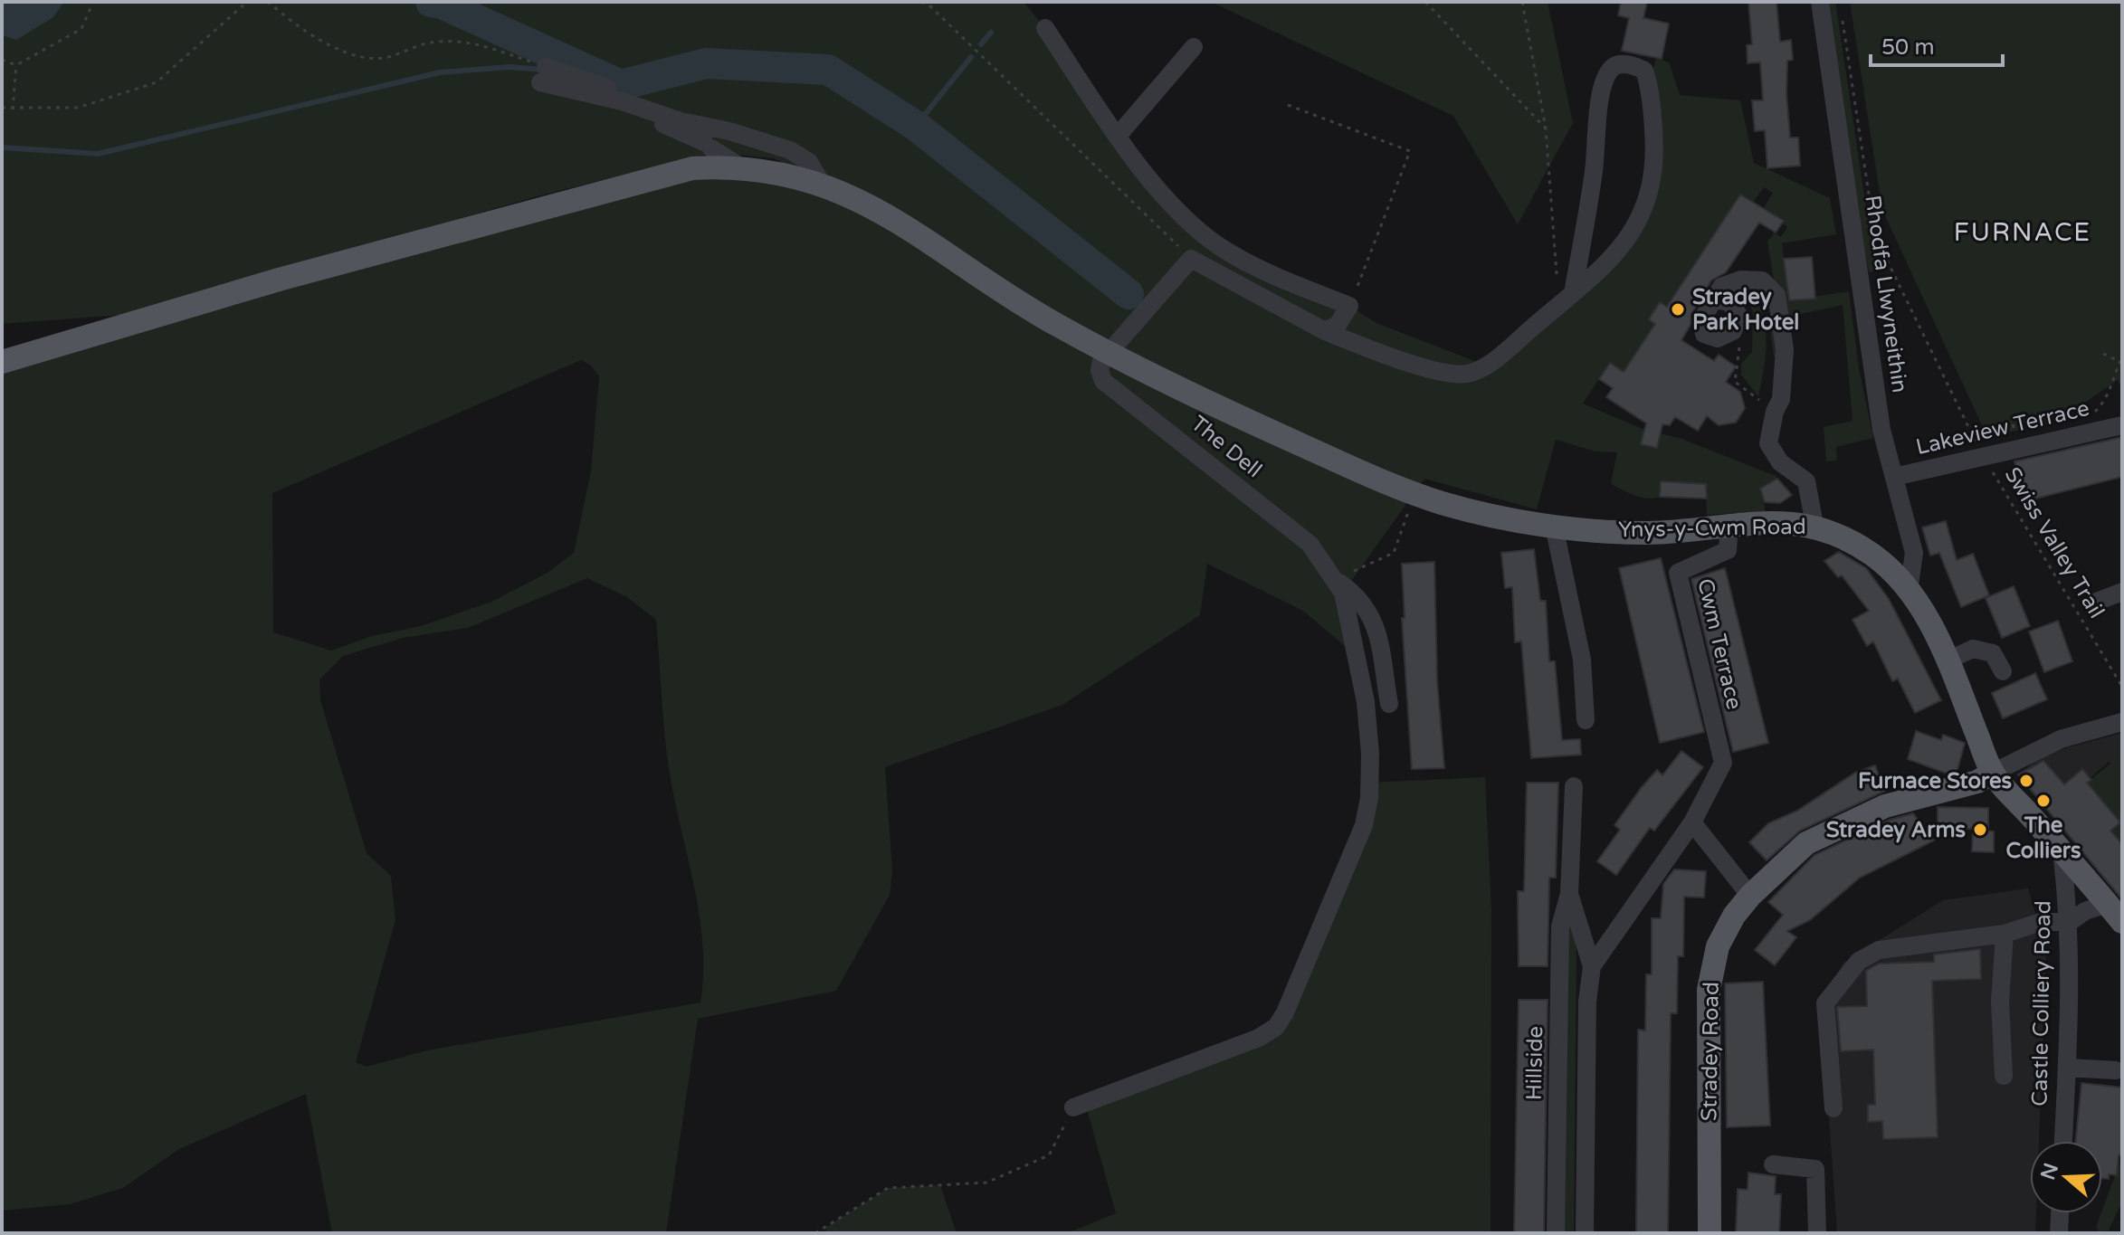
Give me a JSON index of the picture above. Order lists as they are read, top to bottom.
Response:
{
  "streets": {
    "main road": ["Ynys-y-Cwm Road", "Stradey Road"],
    "street": [
      "Rhodfa Llwyneithin",
      "Lakeview Terrace",
      "The Dell",
      "Cwm Terrace",
      "Castle Colliery Road",
      "Hillside"
    ],
    "path": ["Swiss Valley Trail"]
  },
  "crossings": [
    ["Rhodfa Llwyneithin", "Lakeview Terrace"],
    ["Rhodfa Llwyneithin", "Ynys-y-Cwm Road"],
    ["Lakeview Terrace", "Swiss Valley Trail"],
    ["The Dell", "Ynys-y-Cwm Road"],
    ["Ynys-y-Cwm Road", "Cwm Terrace"],
    ["Ynys-y-Cwm Road", "Castle Colliery Road"],
    ["Ynys-y-Cwm Road", "Stradey Road"],
    ["Cwm Terrace", "Hillside"]
  ],
  "districts": ["FURNACE"],
  "places": [
    "Stradey Park Hotel",
    "Furnace Stores",
    "The Colliers",
    "Stradey Arms"
  ],
  "scale_bar": "50 m",
  "north": "left"
}
